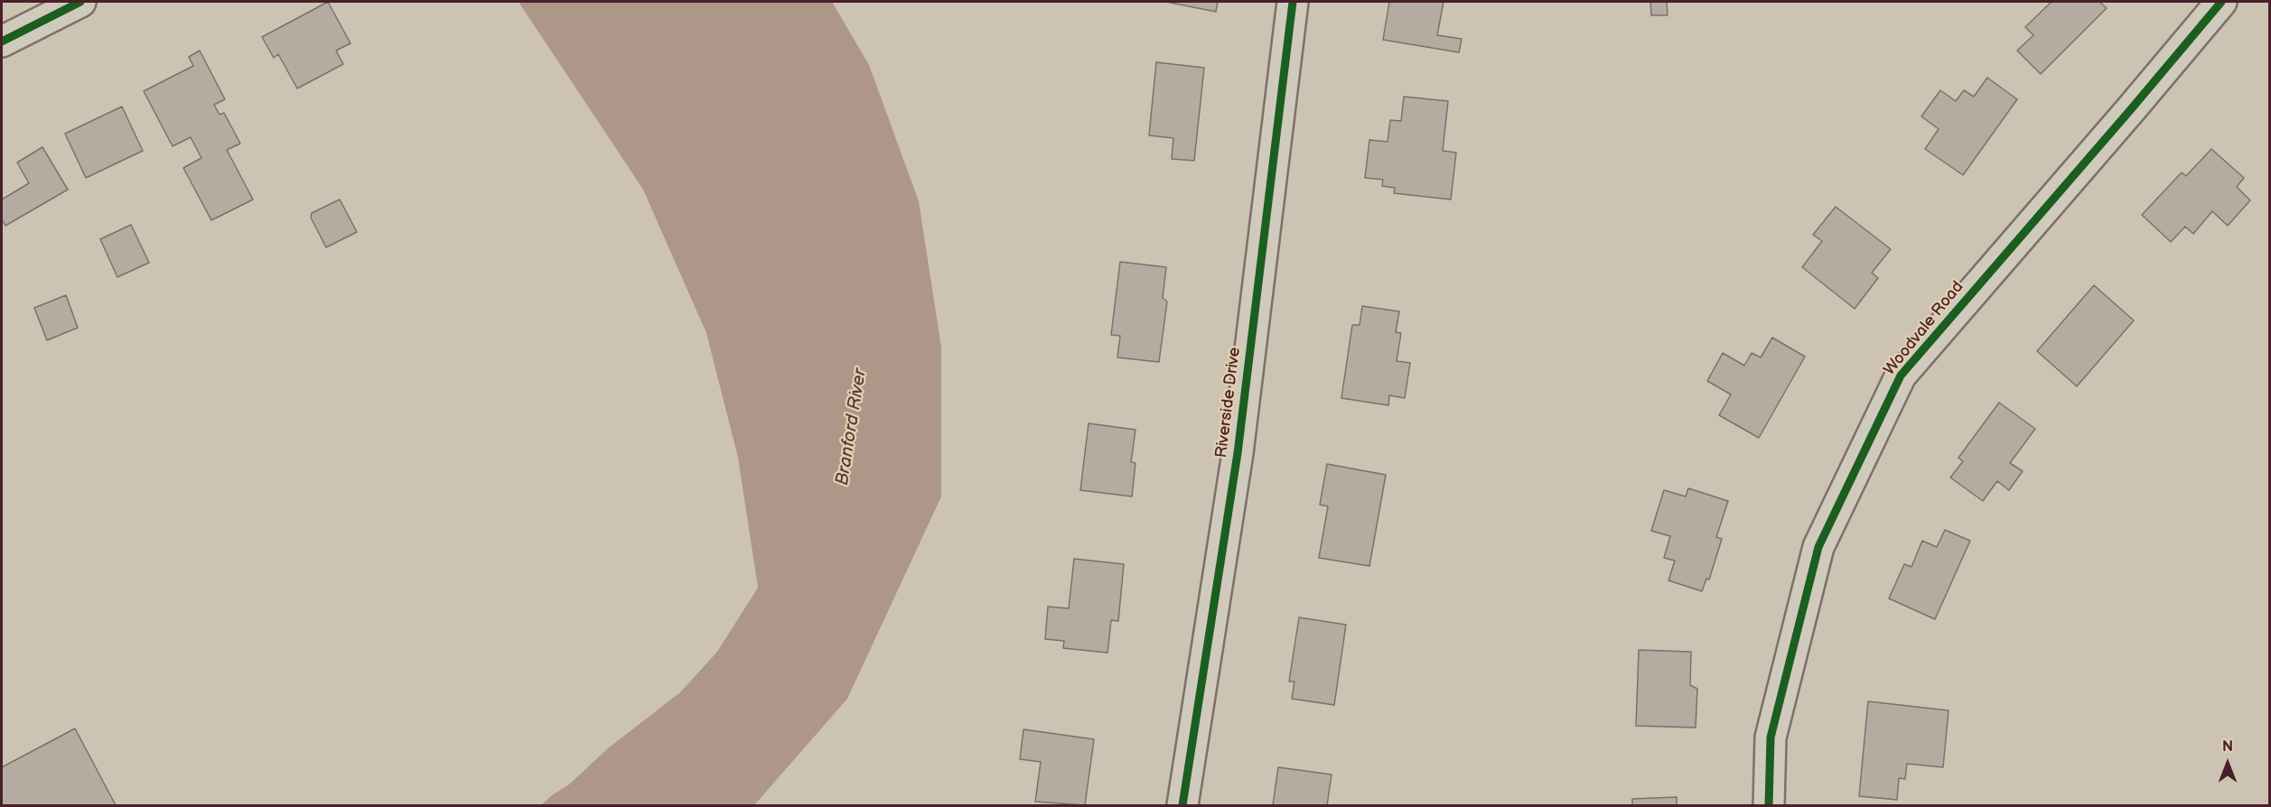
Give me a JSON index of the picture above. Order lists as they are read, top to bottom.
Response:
{
  "streets": {
    "street": ["Woodvale Road", "Riverside Drive"]
  },
  "water": ["Branford River"],
  "north": "top"
}
